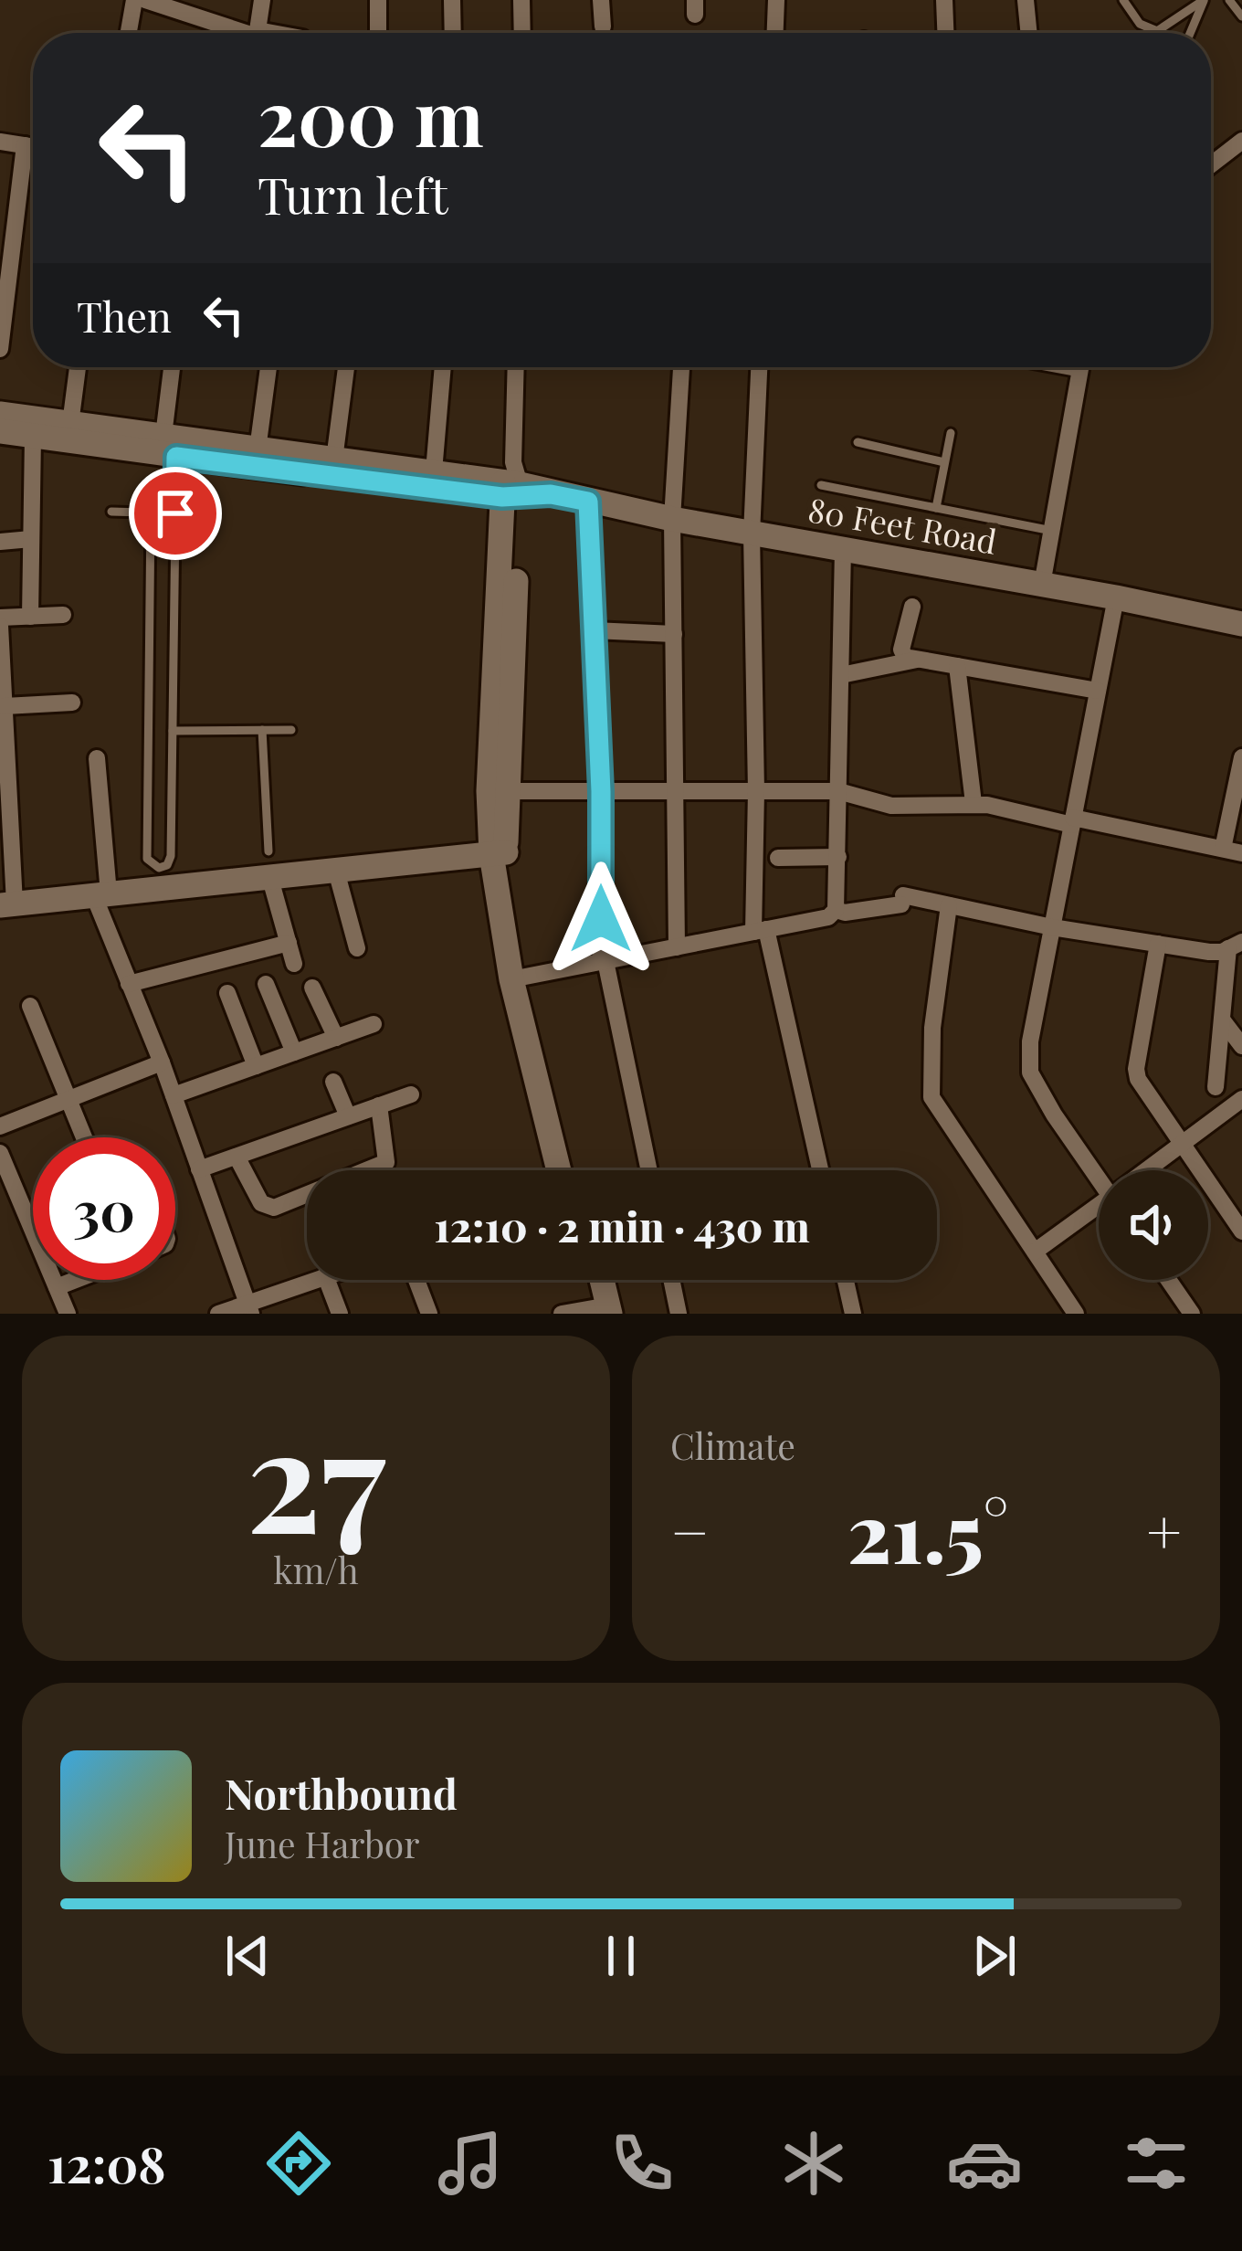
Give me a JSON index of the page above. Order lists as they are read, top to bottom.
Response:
{
  "streets": {
    "main road": ["80 Feet Road"]
  },
  "page": {
    "turn": ["200 m", "Turn left"],
    "then": "Then",
    "limit": "30",
    "trip": "12:10 · 2 min · 430 m",
    "tile": [
      ["27", "km/h"],
      "Climate"
    ],
    "heat": ["−", "21.5°", "+"],
    "song": ["Northbound", "June Harbor"],
    "tabs": "12:08"
  }
}
